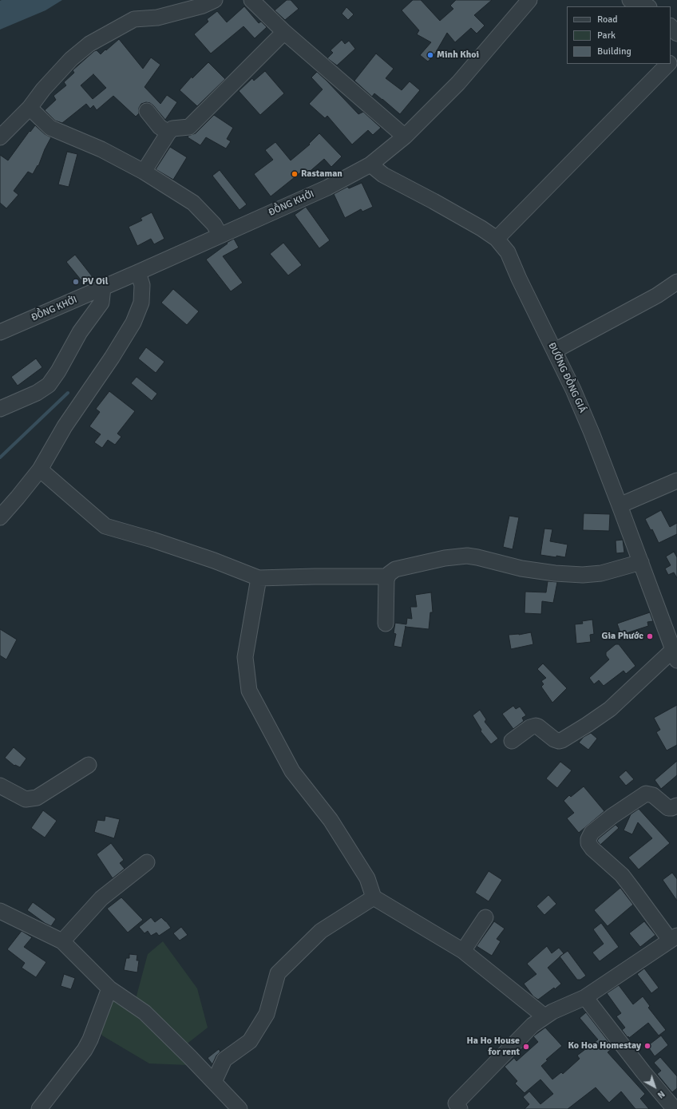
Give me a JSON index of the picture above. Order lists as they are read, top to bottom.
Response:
{
  "streets": {
    "street": ["ĐỒNG KHỞI", "ĐƯỜNG ĐỒNG GIÁ"]
  },
  "crossings": [
    ["ĐỒNG KHỞI", "ĐƯỜNG ĐỒNG GIÁ"]
  ],
  "places": [
    "Minh Khoi",
    "Rastaman",
    "PV Oil",
    "Gia Phước",
    "Ko Hoa Homestay",
    "Ha Ho House for rent"
  ],
  "legend": ["Road", "Park", "Building"],
  "north": "bottom right"
}
